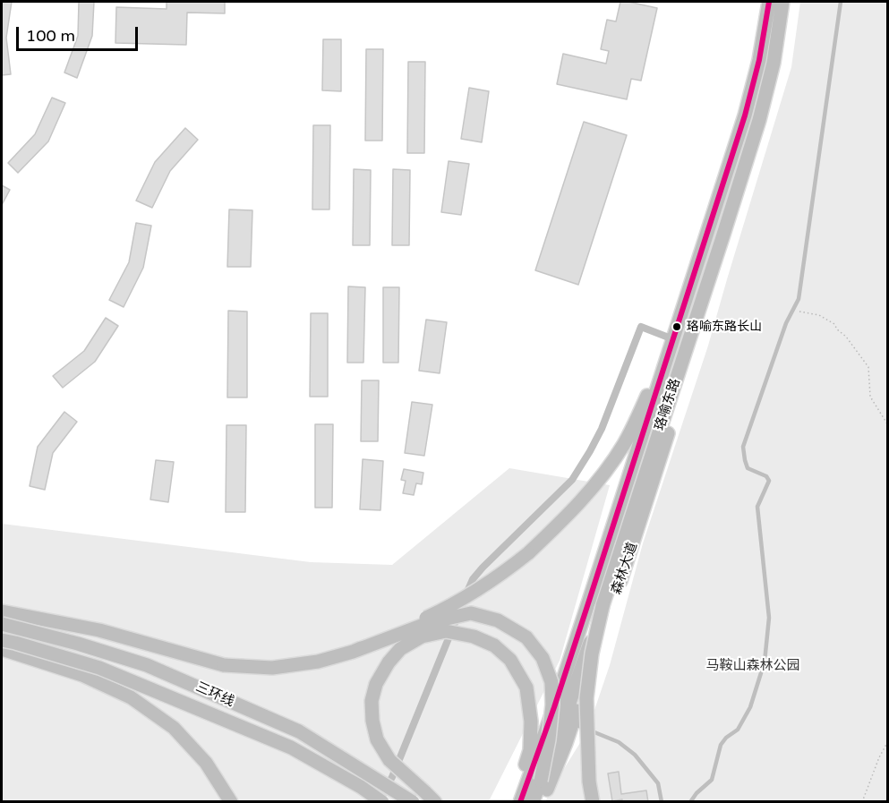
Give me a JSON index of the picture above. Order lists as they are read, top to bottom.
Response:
{
  "streets": {
    "highway": ["珞喻东路", "森林大道", "三环线"]
  },
  "crossings": [
    ["珞喻东路", "森林大道"]
  ],
  "parks": ["马鞍山森林公园"],
  "places": ["珞喻东路长山"],
  "scale_bar": "100 m"
}
